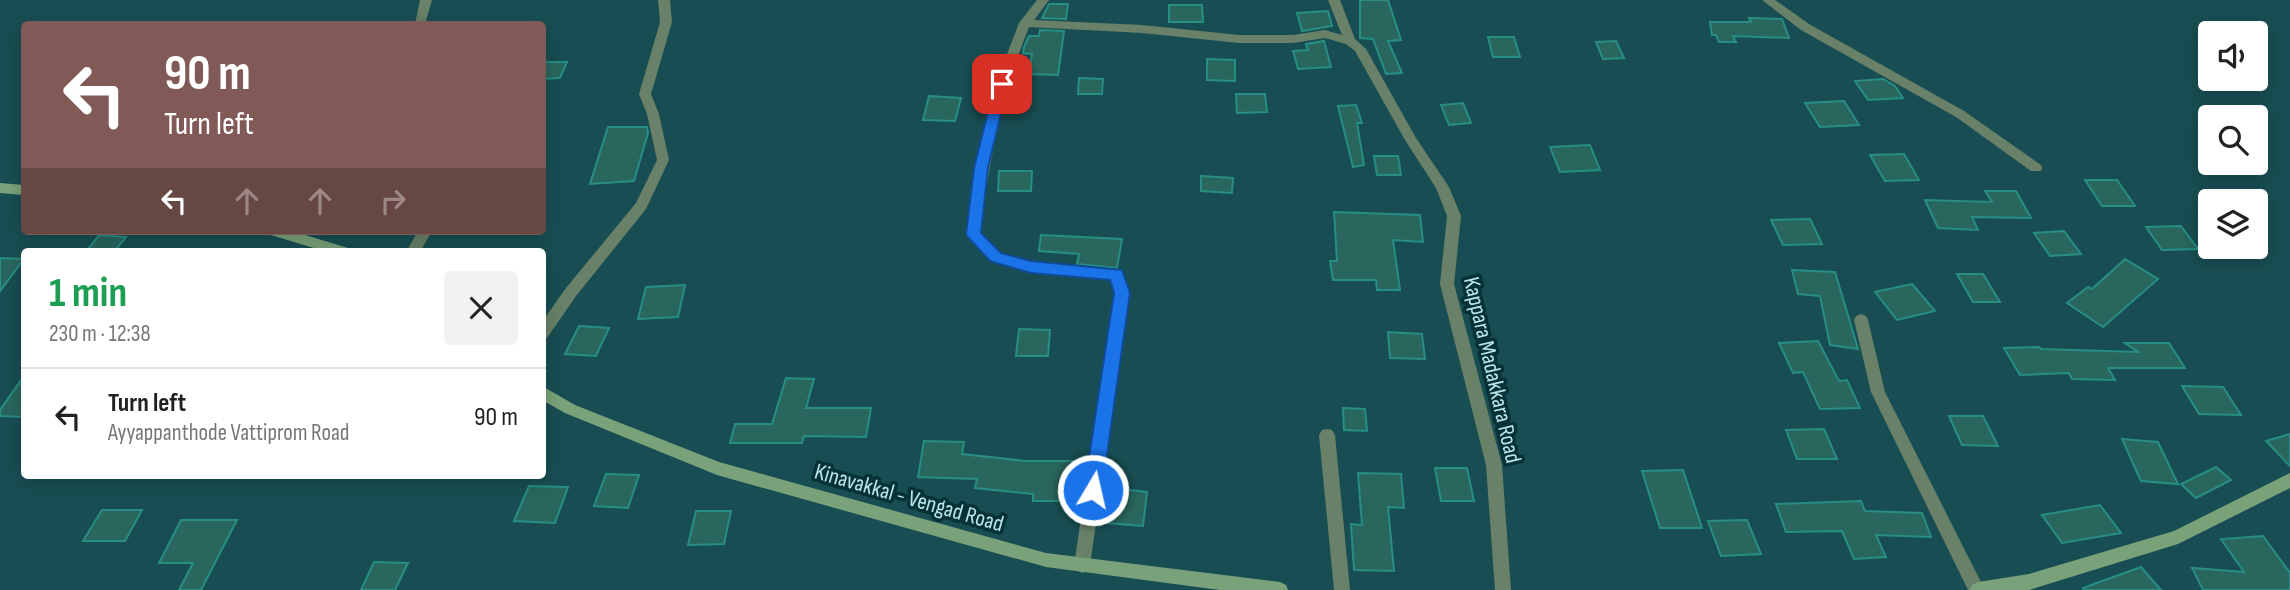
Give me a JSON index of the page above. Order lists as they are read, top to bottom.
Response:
{
  "streets": {
    "main road": ["Kinavakkal - Vengad Road"],
    "street": ["Kappara Madakkara Road"]
  },
  "page": {
    "turn": ["90 m", "Turn left"],
    "heading": ["1 min", "230 m · 12:38"],
    "list": [
      {
        "name": "Turn left",
        "note": "Ayyappanthode Vattiprom Road",
        "value": "90 m"
      }
    ]
  }
}
